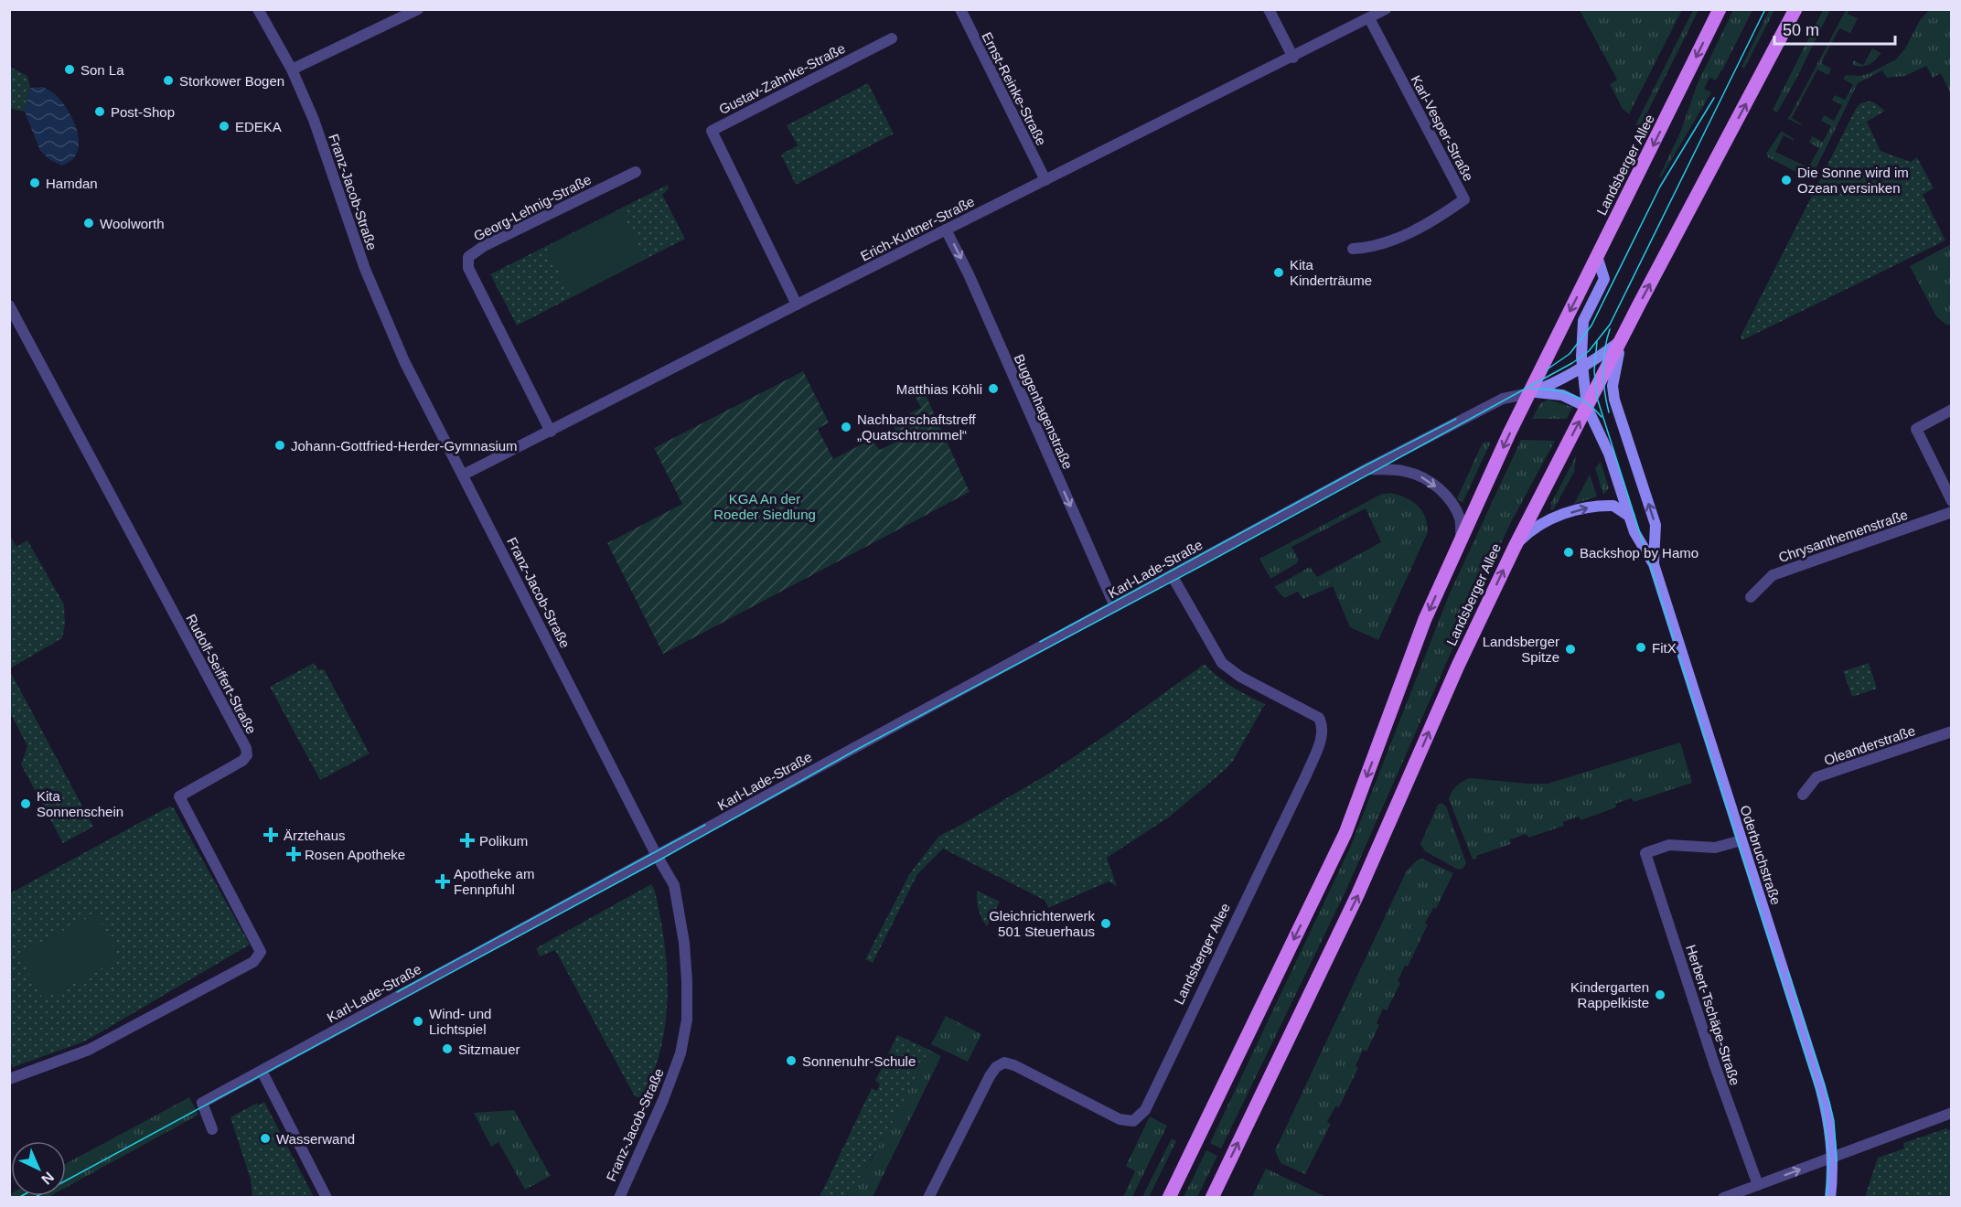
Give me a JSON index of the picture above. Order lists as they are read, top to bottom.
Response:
{
  "streets": {
    "main road": ["Landsberger Allee"],
    "street": [
      "Gustav-Zahnke-Straße",
      "Ernst-Reinke-Straße",
      "Karl-Vesper-Straße",
      "Franz-Jacob-Straße",
      "Georg-Lehnig-Straße",
      "Erich-Kuttner-Straße",
      "Buggenhagenstraße",
      "Chrysanthemenstraße",
      "Karl-Lade-Straße",
      "Rudolf-Seiffert-Straße",
      "Oleanderstraße",
      "Oderbruchstraße",
      "Herbert-Tschäpe-Straße"
    ]
  },
  "crossings": [
    ["Gustav-Zahnke-Straße", "Erich-Kuttner-Straße"],
    ["Ernst-Reinke-Straße", "Erich-Kuttner-Straße"],
    ["Karl-Vesper-Straße", "Erich-Kuttner-Straße"],
    ["Landsberger Allee", "Karl-Lade-Straße"],
    ["Landsberger Allee", "Oderbruchstraße"],
    ["Franz-Jacob-Straße", "Erich-Kuttner-Straße"],
    ["Franz-Jacob-Straße", "Karl-Lade-Straße"],
    ["Georg-Lehnig-Straße", "Erich-Kuttner-Straße"],
    ["Erich-Kuttner-Straße", "Buggenhagenstraße"],
    ["Buggenhagenstraße", "Karl-Lade-Straße"],
    ["Oderbruchstraße", "Herbert-Tschäpe-Straße"]
  ],
  "one_way": ["Buggenhagenstraße"],
  "parks": ["KGA An der Roeder Siedlung"],
  "places": {
    "other": [
      "Son La",
      "Storkower Bogen",
      "Post-Shop",
      "EDEKA",
      "Die Sonne wird im Ozean versinken",
      "Hamdan",
      "Woolworth",
      "Kita Kinderträume",
      "Matthias Köhli",
      "Nachbarschaftstreff „Quatschtrommel“",
      "Johann-Gottfried-Herder-Gymnasium",
      "Backshop by Hamo",
      "FitX",
      "Landsberger Spitze",
      "Kita Sonnenschein",
      "Gleichrichterwerk 501 Steuerhaus",
      "Kindergarten Rappelkiste",
      "Wind- und Lichtspiel",
      "Sitzmauer",
      "Sonnenuhr-Schule",
      "Wasserwand"
    ],
    "health": [
      "Ärztehaus",
      "Polikum",
      "Rosen Apotheke",
      "Apotheke am Fennpfuhl"
    ]
  },
  "scale_bar": "50 m",
  "north": "bottom right"
}
